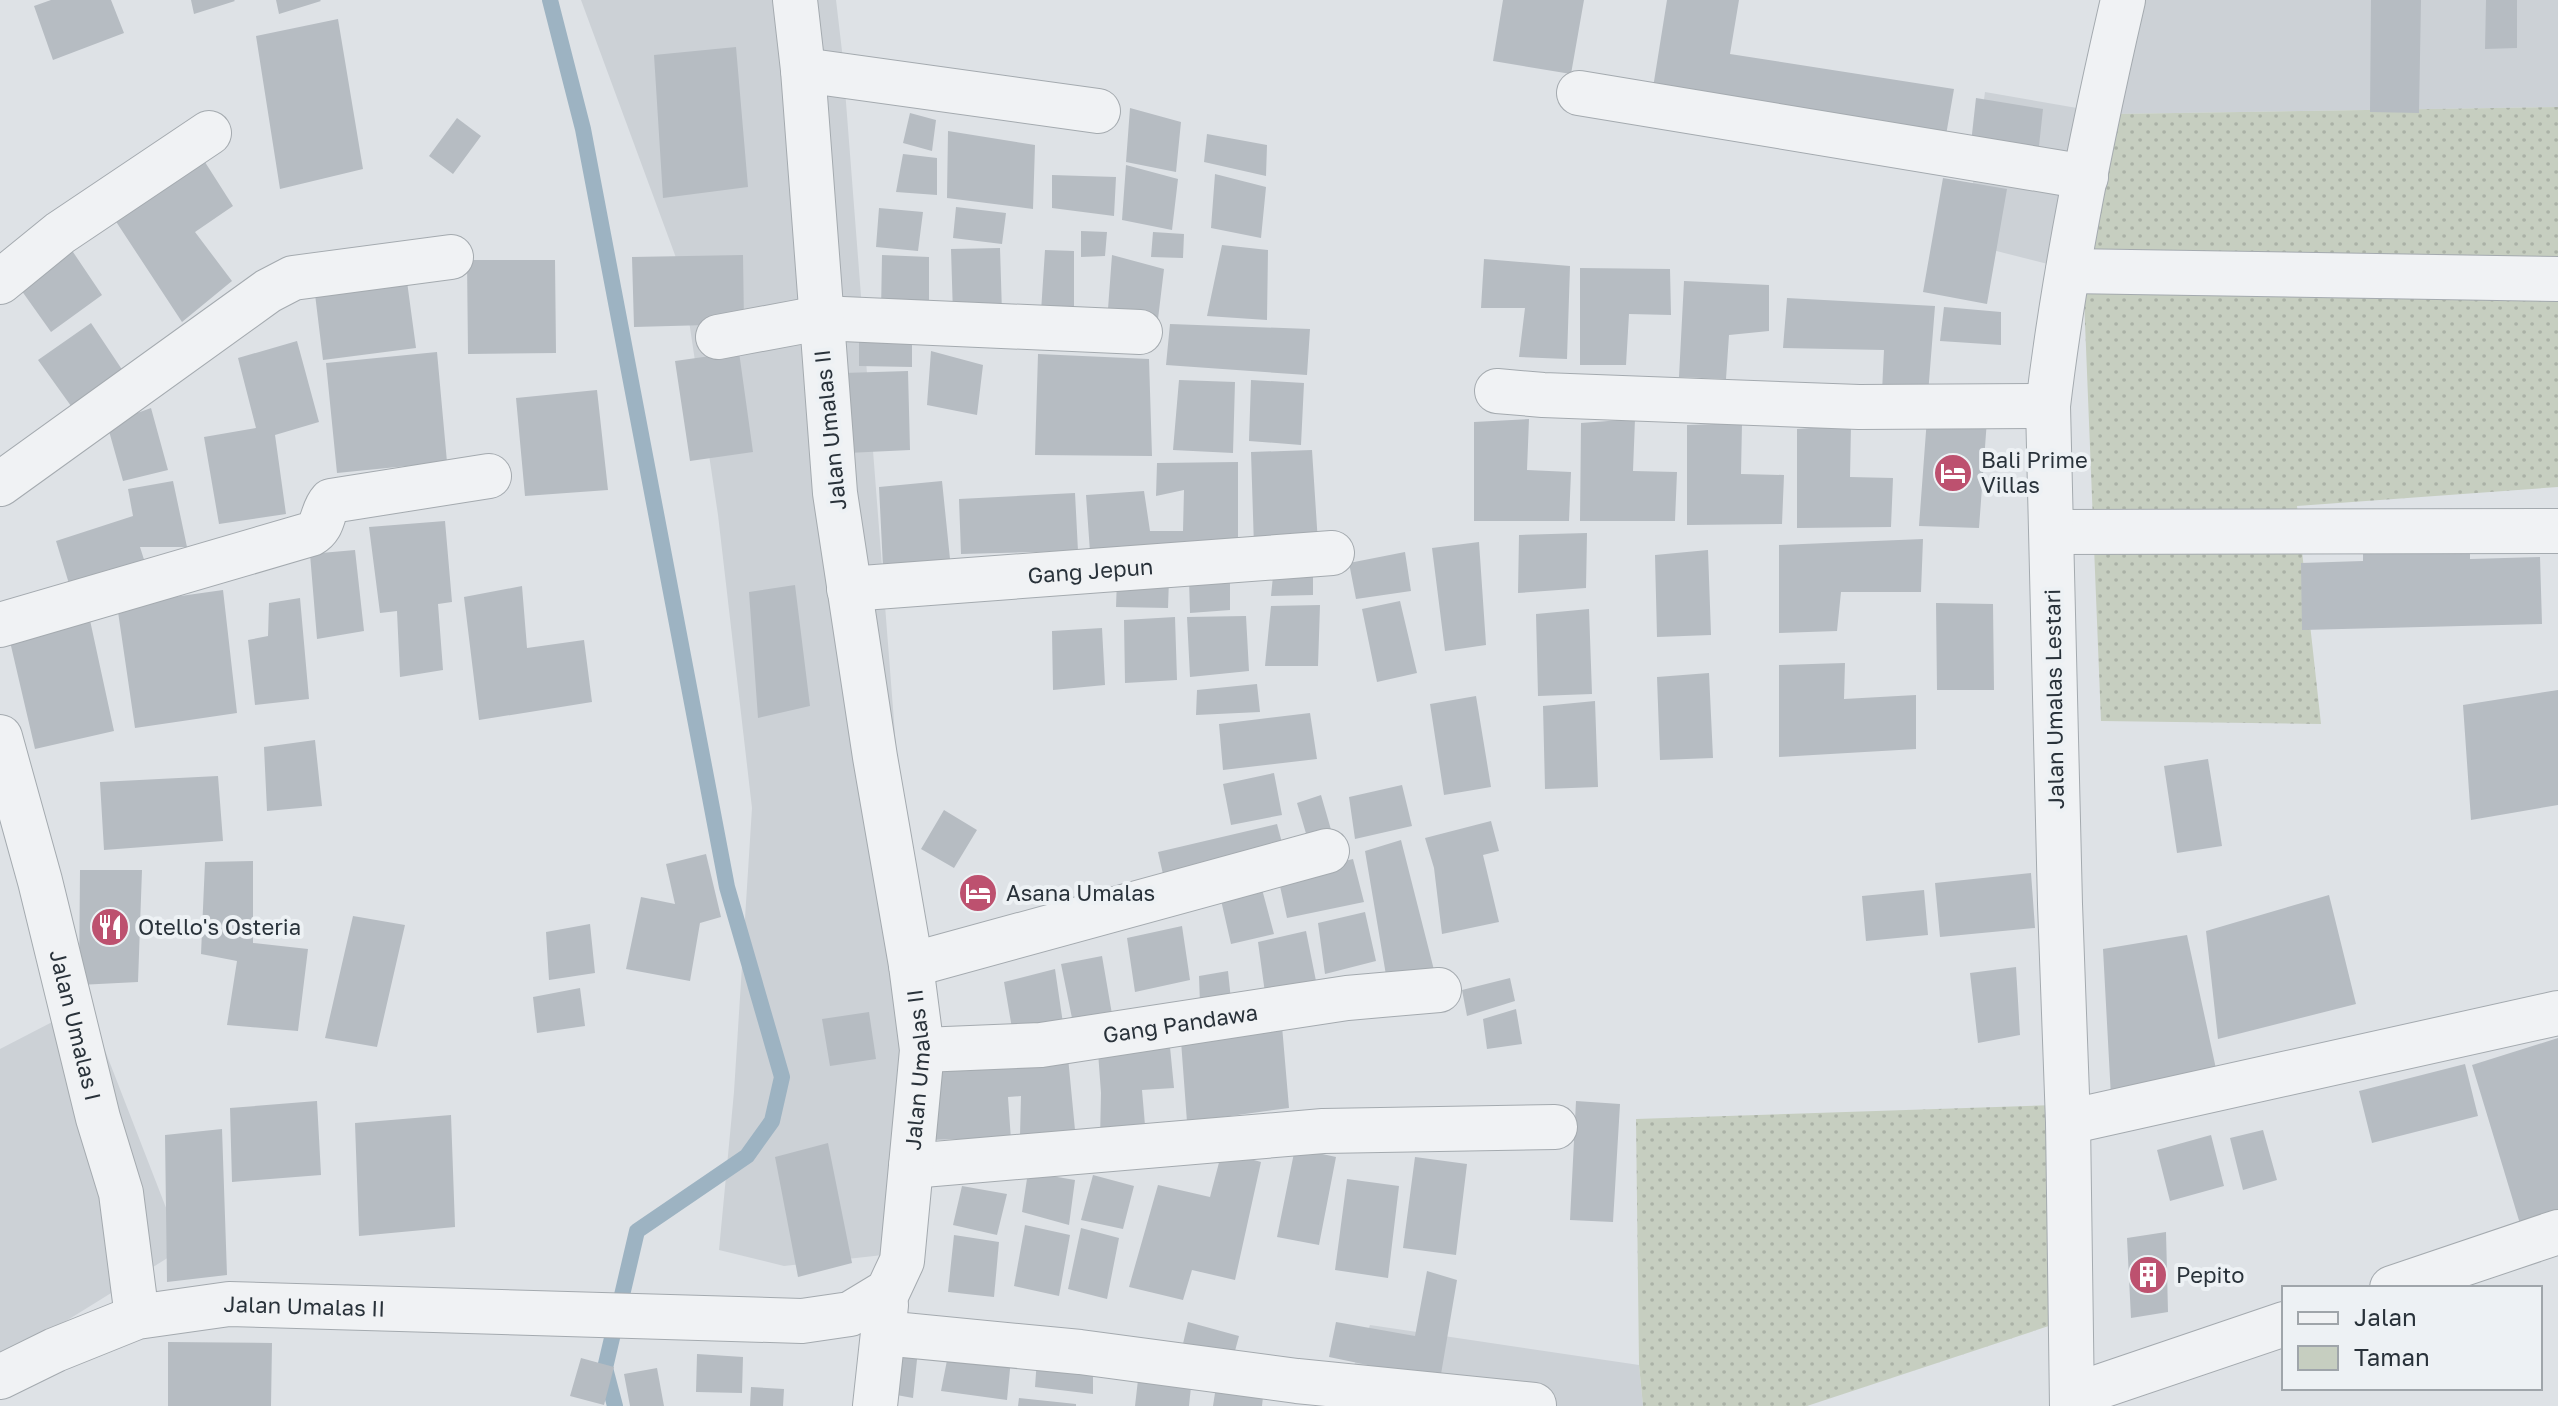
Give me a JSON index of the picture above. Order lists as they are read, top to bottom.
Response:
{
  "streets": {
    "street": [
      "Jalan Umalas II",
      "Gang Jepun",
      "Jalan Umalas Lestari",
      "Gang Pandawa",
      "Jalan Umalas I"
    ]
  },
  "crossings": [
    ["Jalan Umalas II", "Gang Jepun"],
    ["Jalan Umalas II", "Gang Pandawa"],
    ["Jalan Umalas II", "Jalan Umalas I"]
  ],
  "places": {
    "hotel": ["Bali Prime Villas", "Asana Umalas"],
    "restaurant": ["Otello's Osteria"],
    "building": ["Pepito"]
  },
  "legend": ["Jalan", "Taman"]
}
